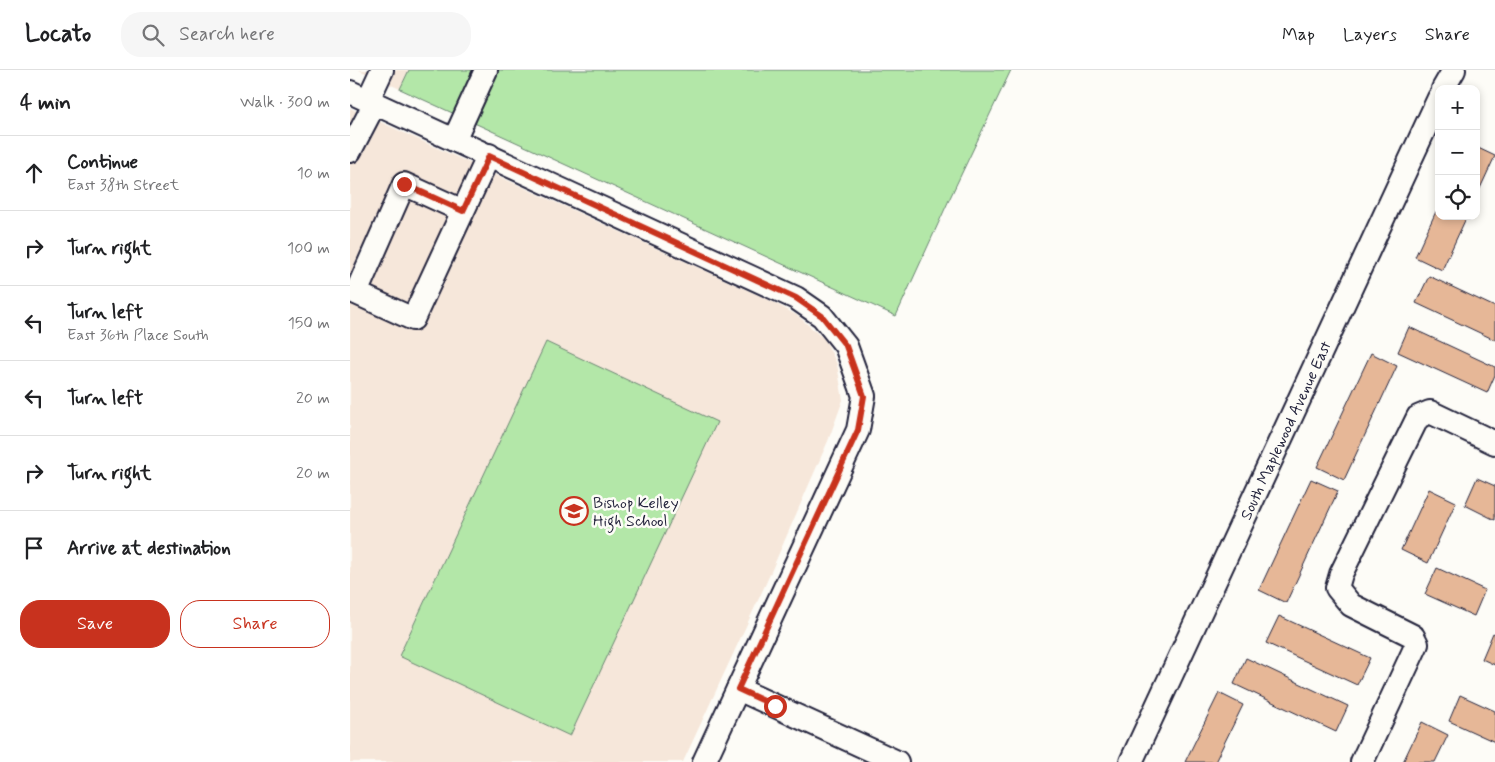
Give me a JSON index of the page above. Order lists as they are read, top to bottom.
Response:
{
  "streets": {
    "street": ["South Maplewood Avenue East"]
  },
  "places": {
    "school or university": ["Bishop Kelley High School"]
  },
  "page": {
    "header": "Locato",
    "search": "Search here",
    "nav": ["Map", "Layers", "Share"],
    "heading": ["4 min", "Walk · 300 m"],
    "map_buttons": ["+", "−"],
    "list": [
      ["Continue", "East 38th Street", "10 m"],
      ["Turn right", "100 m"],
      ["Turn left", "East 36th Place South", "150 m"],
      ["Turn left", "20 m"],
      ["Turn right", "20 m"],
      "Arrive at destination"
    ],
    "buttons": ["Save", "Share"]
  }
}
